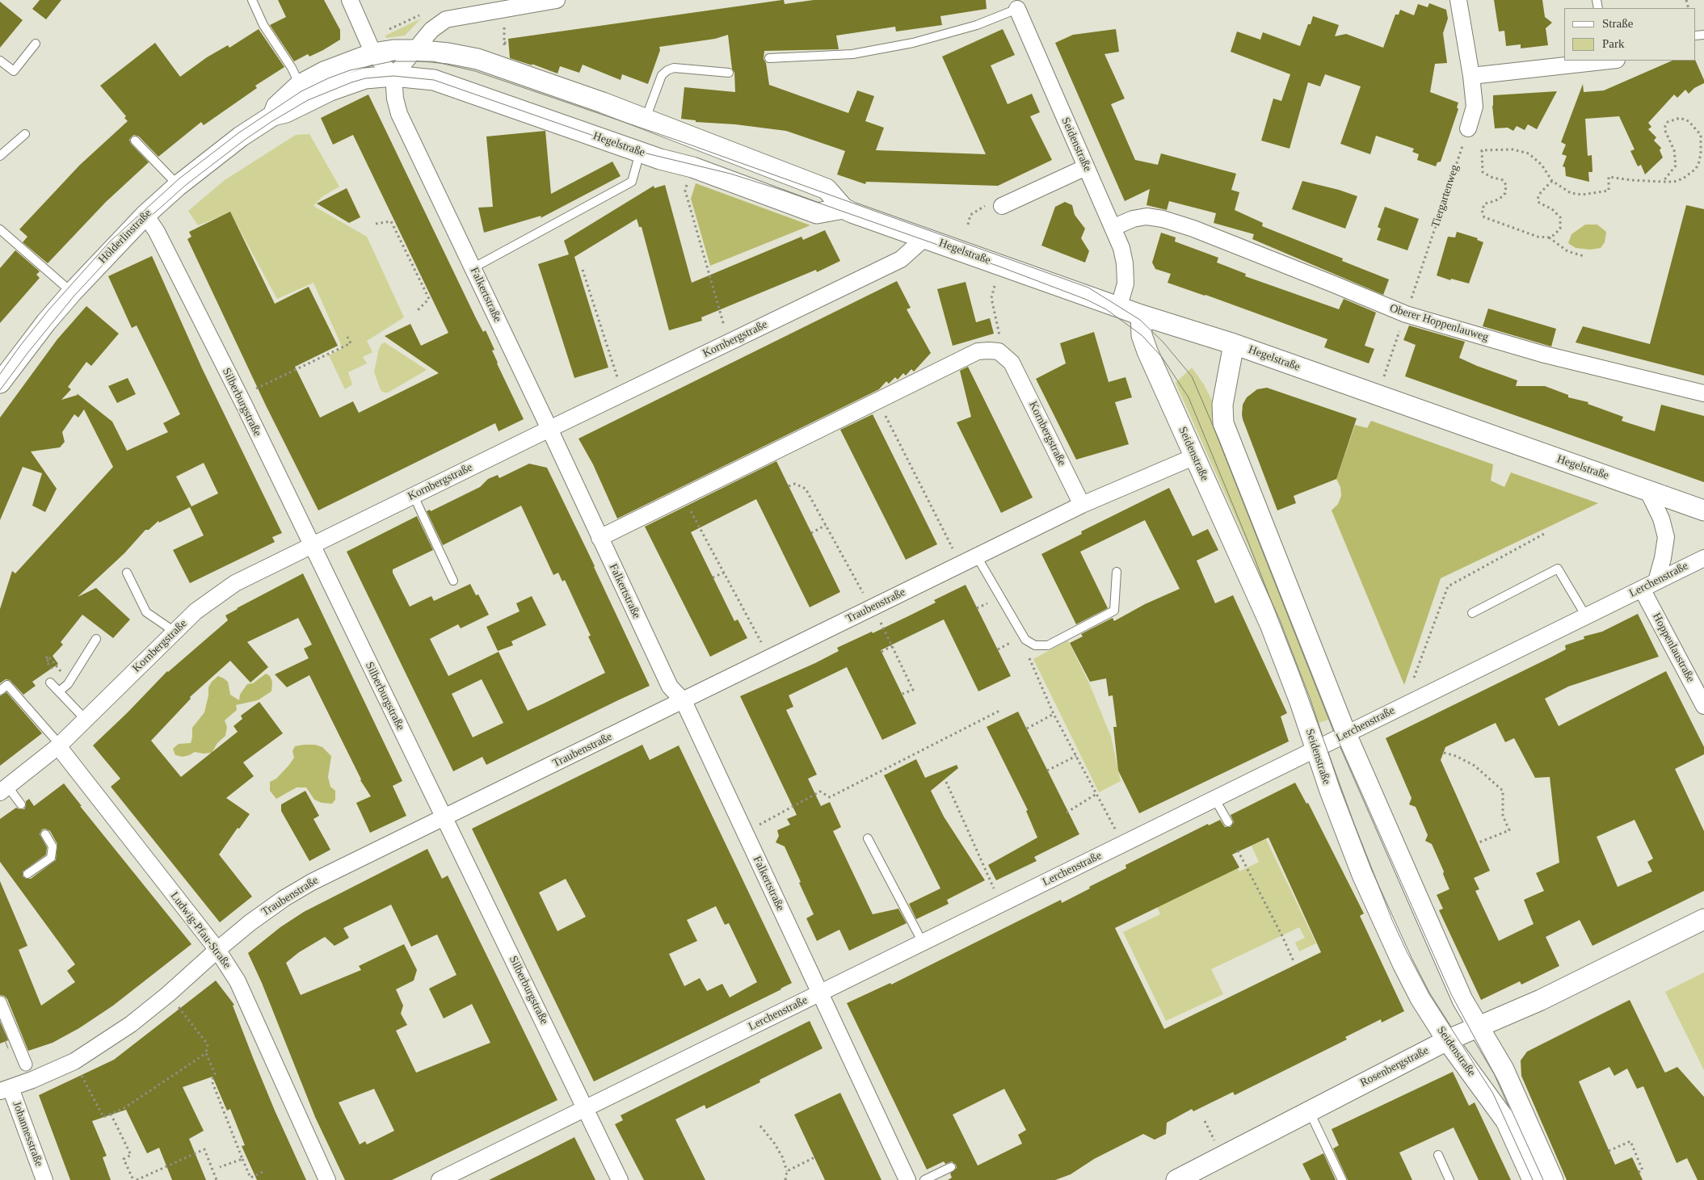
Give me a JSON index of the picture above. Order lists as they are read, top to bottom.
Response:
{
  "streets": {
    "street": [
      "Hegelstraße",
      "Seidenstraße",
      "Hölderlinstraße",
      "Falkertstraße",
      "Oberer Hoppenlauweg",
      "Kornbergstraße",
      "Silberburgstraße",
      "Lerchenstraße",
      "Traubenstraße",
      "Hoppenlaustraße",
      "Ludwig-Pfau-Straße",
      "Rosenbergstraße",
      "Johannesstraße"
    ],
    "path": ["Tiergartenweg"]
  },
  "crossings": [
    ["Hegelstraße", "Seidenstraße"],
    ["Hegelstraße", "Hölderlinstraße"],
    ["Hegelstraße", "Falkertstraße"],
    ["Hegelstraße", "Kornbergstraße"],
    ["Seidenstraße", "Oberer Hoppenlauweg"],
    ["Seidenstraße", "Lerchenstraße"],
    ["Seidenstraße", "Traubenstraße"],
    ["Seidenstraße", "Rosenbergstraße"],
    ["Tiergartenweg", "Oberer Hoppenlauweg"],
    ["Hölderlinstraße", "Falkertstraße"],
    ["Hölderlinstraße", "Silberburgstraße"],
    ["Falkertstraße", "Kornbergstraße"],
    ["Falkertstraße", "Lerchenstraße"],
    ["Falkertstraße", "Traubenstraße"],
    ["Kornbergstraße", "Silberburgstraße"],
    ["Kornbergstraße", "Traubenstraße"],
    ["Kornbergstraße", "Ludwig-Pfau-Straße"],
    ["Silberburgstraße", "Lerchenstraße"],
    ["Silberburgstraße", "Traubenstraße"],
    ["Lerchenstraße", "Hoppenlaustraße"],
    ["Traubenstraße", "Ludwig-Pfau-Straße"],
    ["Traubenstraße", "Johannesstraße"]
  ],
  "legend": ["Straße", "Park"]
}
